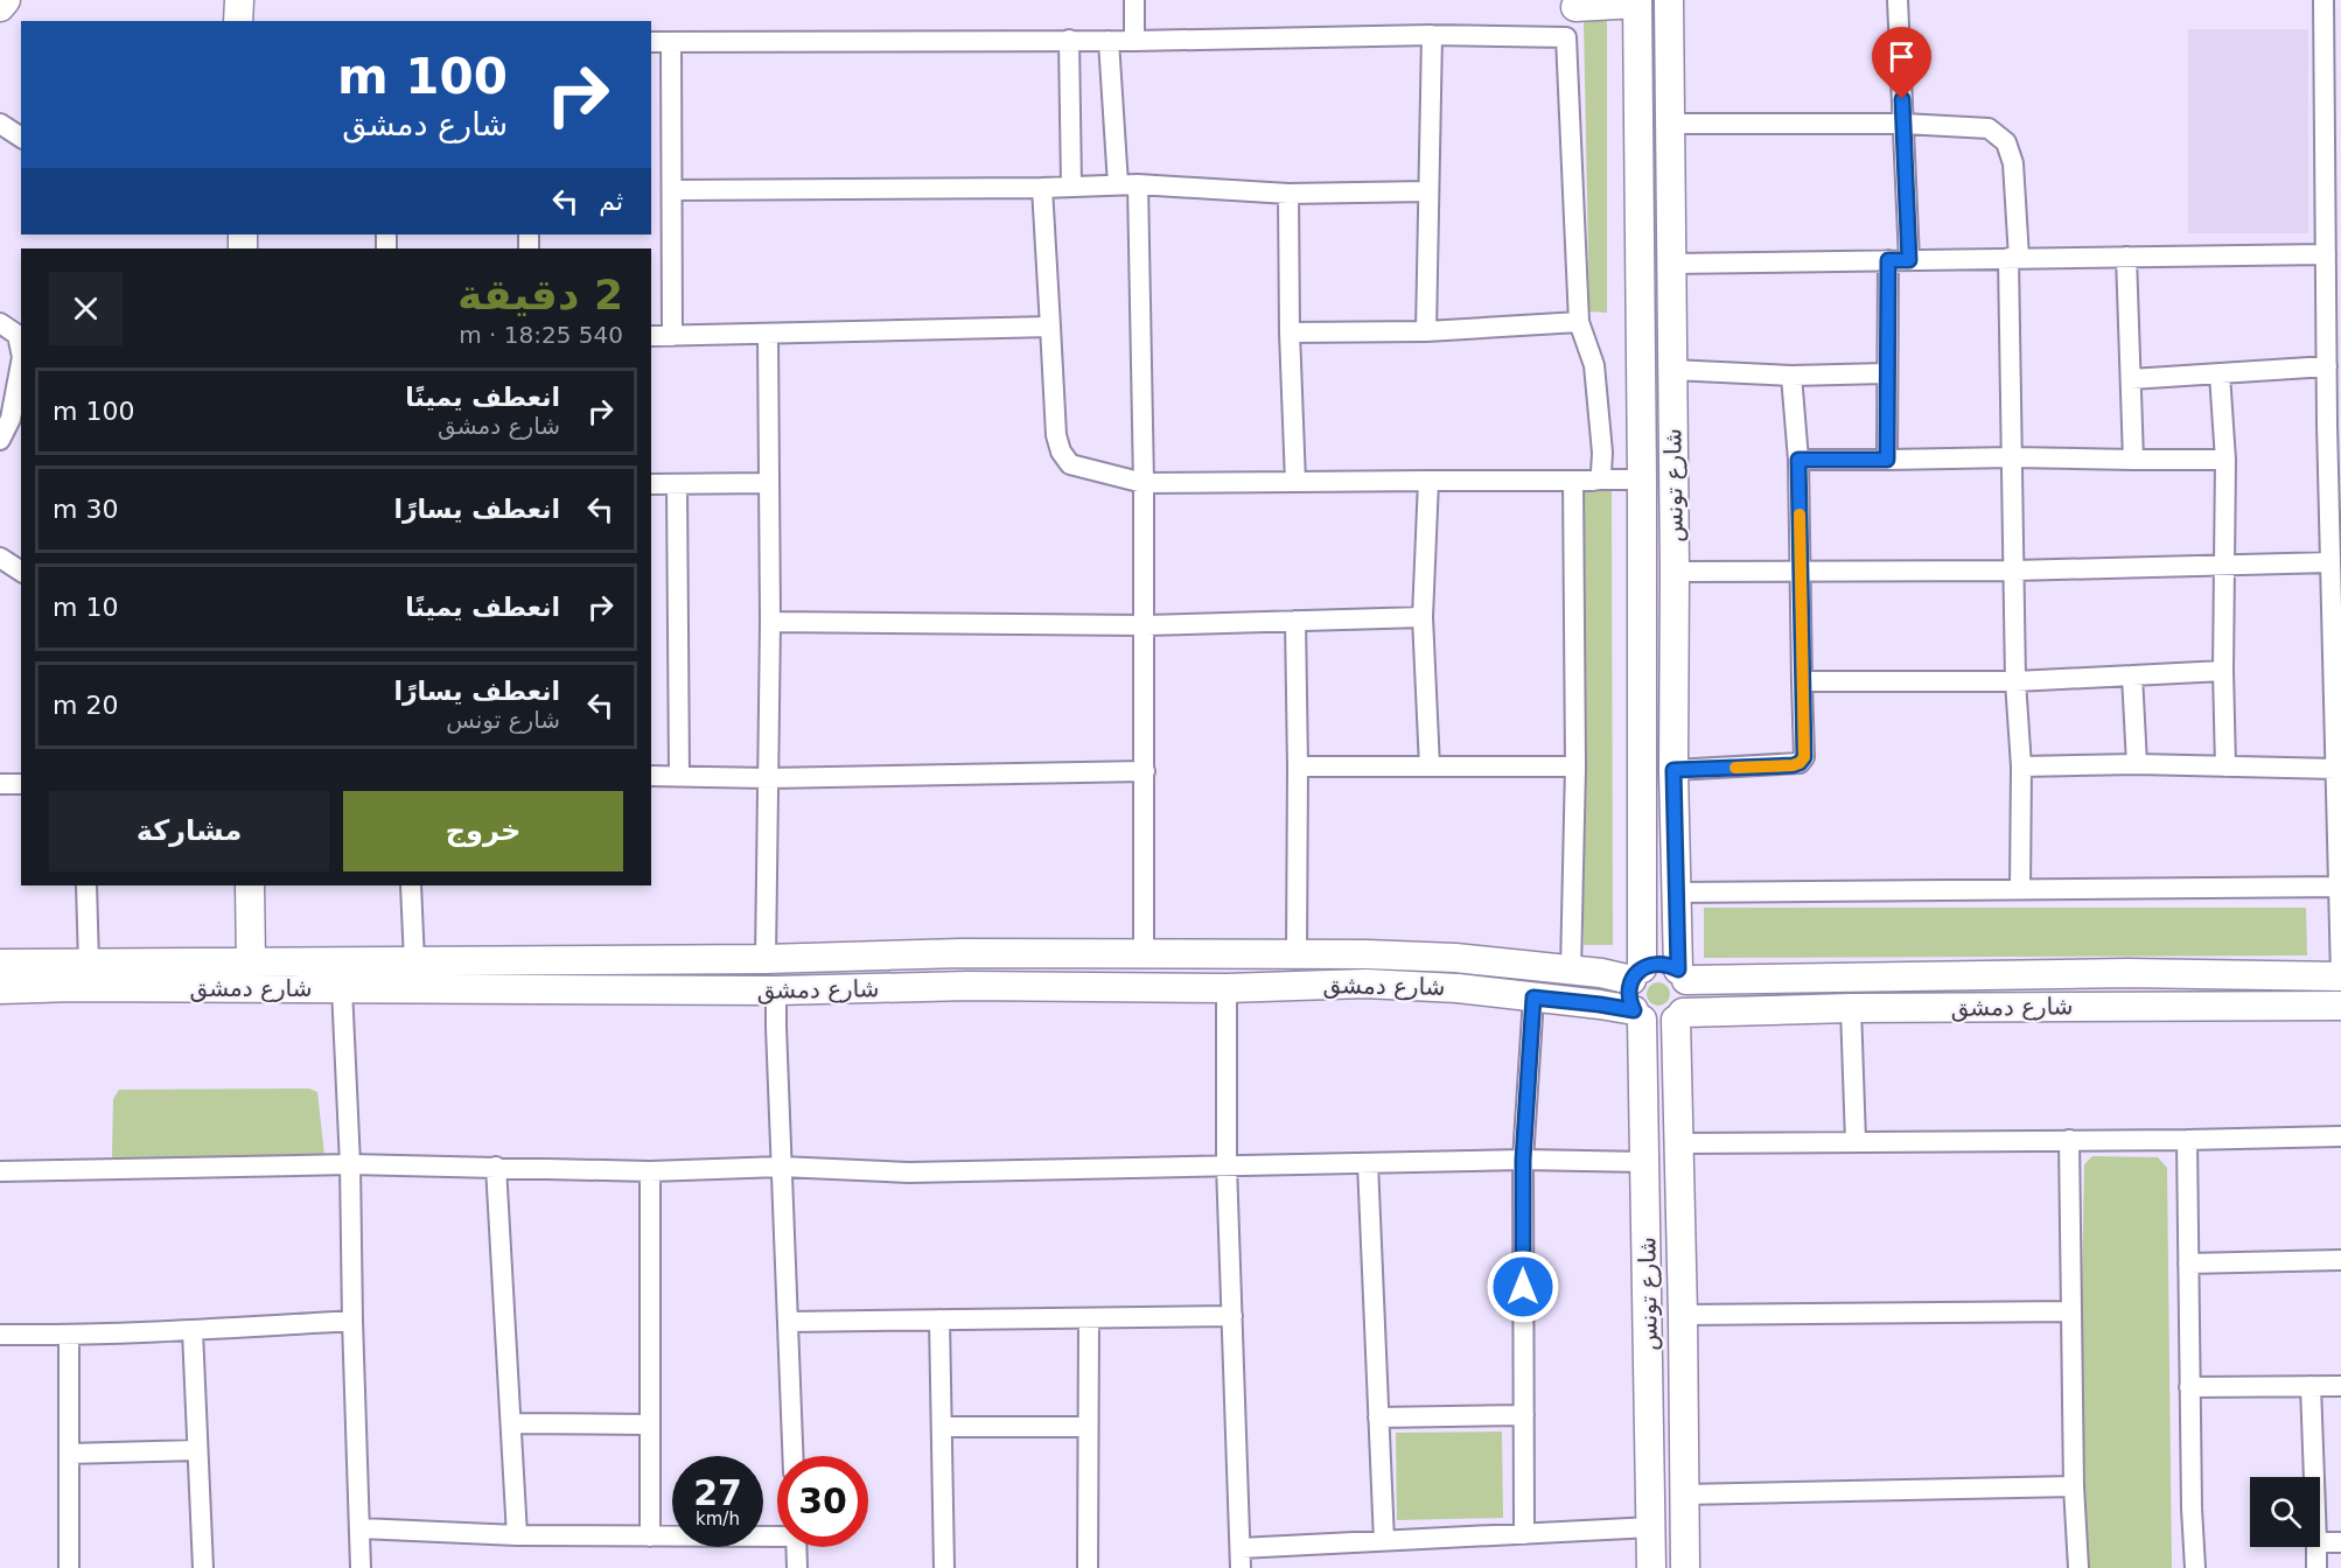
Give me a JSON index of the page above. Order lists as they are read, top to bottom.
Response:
{
  "streets": {
    "main road": ["شارع تونس", "شارع دمشق"]
  },
  "crossings": [
    ["شارع تونس", "شارع دمشق"]
  ],
  "page": {
    "turn": ["100 m", "شارع دمشق"],
    "then": "ثم",
    "heading": ["2 دقيقة", "540 m · 18:25"],
    "list": [
      {
        "name": "انعطف يمينًا",
        "note": "شارع دمشق",
        "value": "100 m"
      },
      {
        "name": "انعطف يسارًا",
        "value": "30 m"
      },
      {
        "name": "انعطف يمينًا",
        "value": "10 m"
      },
      {
        "name": "انعطف يسارًا",
        "note": "شارع تونس",
        "value": "20 m"
      }
    ],
    "buttons": ["خروج", "مشاركة"],
    "speed": "27 km/h",
    "limit": "30"
  }
}
